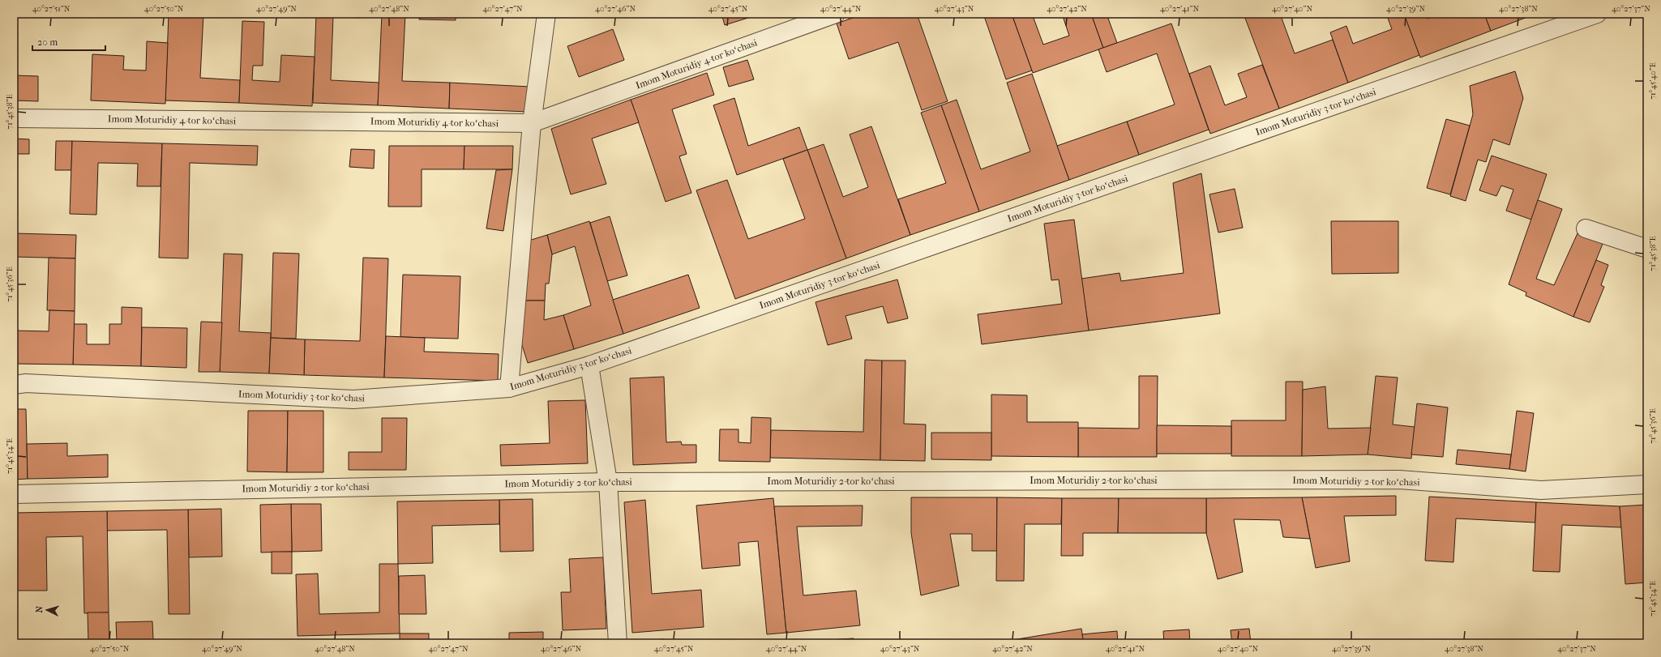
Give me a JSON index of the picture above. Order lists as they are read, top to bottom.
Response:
{
  "streets": {
    "street": ["Imom Moturidiy 4-tor koʻchasi", "Imom Moturidiy 3-tor koʻchasi", "Imom Moturidiy 2-tor koʻchasi"]
  },
  "scale_bar": "20 m",
  "north": "left",
  "coordinates": [
    "40°27'51\"N",
    "40°27'50\"N",
    "40°27'49\"N",
    "40°27'48\"N",
    "40°27'47\"N",
    "40°27'46\"N",
    "40°27'45\"N",
    "40°27'44\"N",
    "40°27'43\"N",
    "40°27'42\"N",
    "40°27'41\"N",
    "40°27'40\"N",
    "40°27'39\"N",
    "40°27'38\"N",
    "40°27'37\"N",
    "71°45'40\"E",
    "71°45'38\"E",
    "71°45'36\"E",
    "71°45'34\"E"
  ]
}
